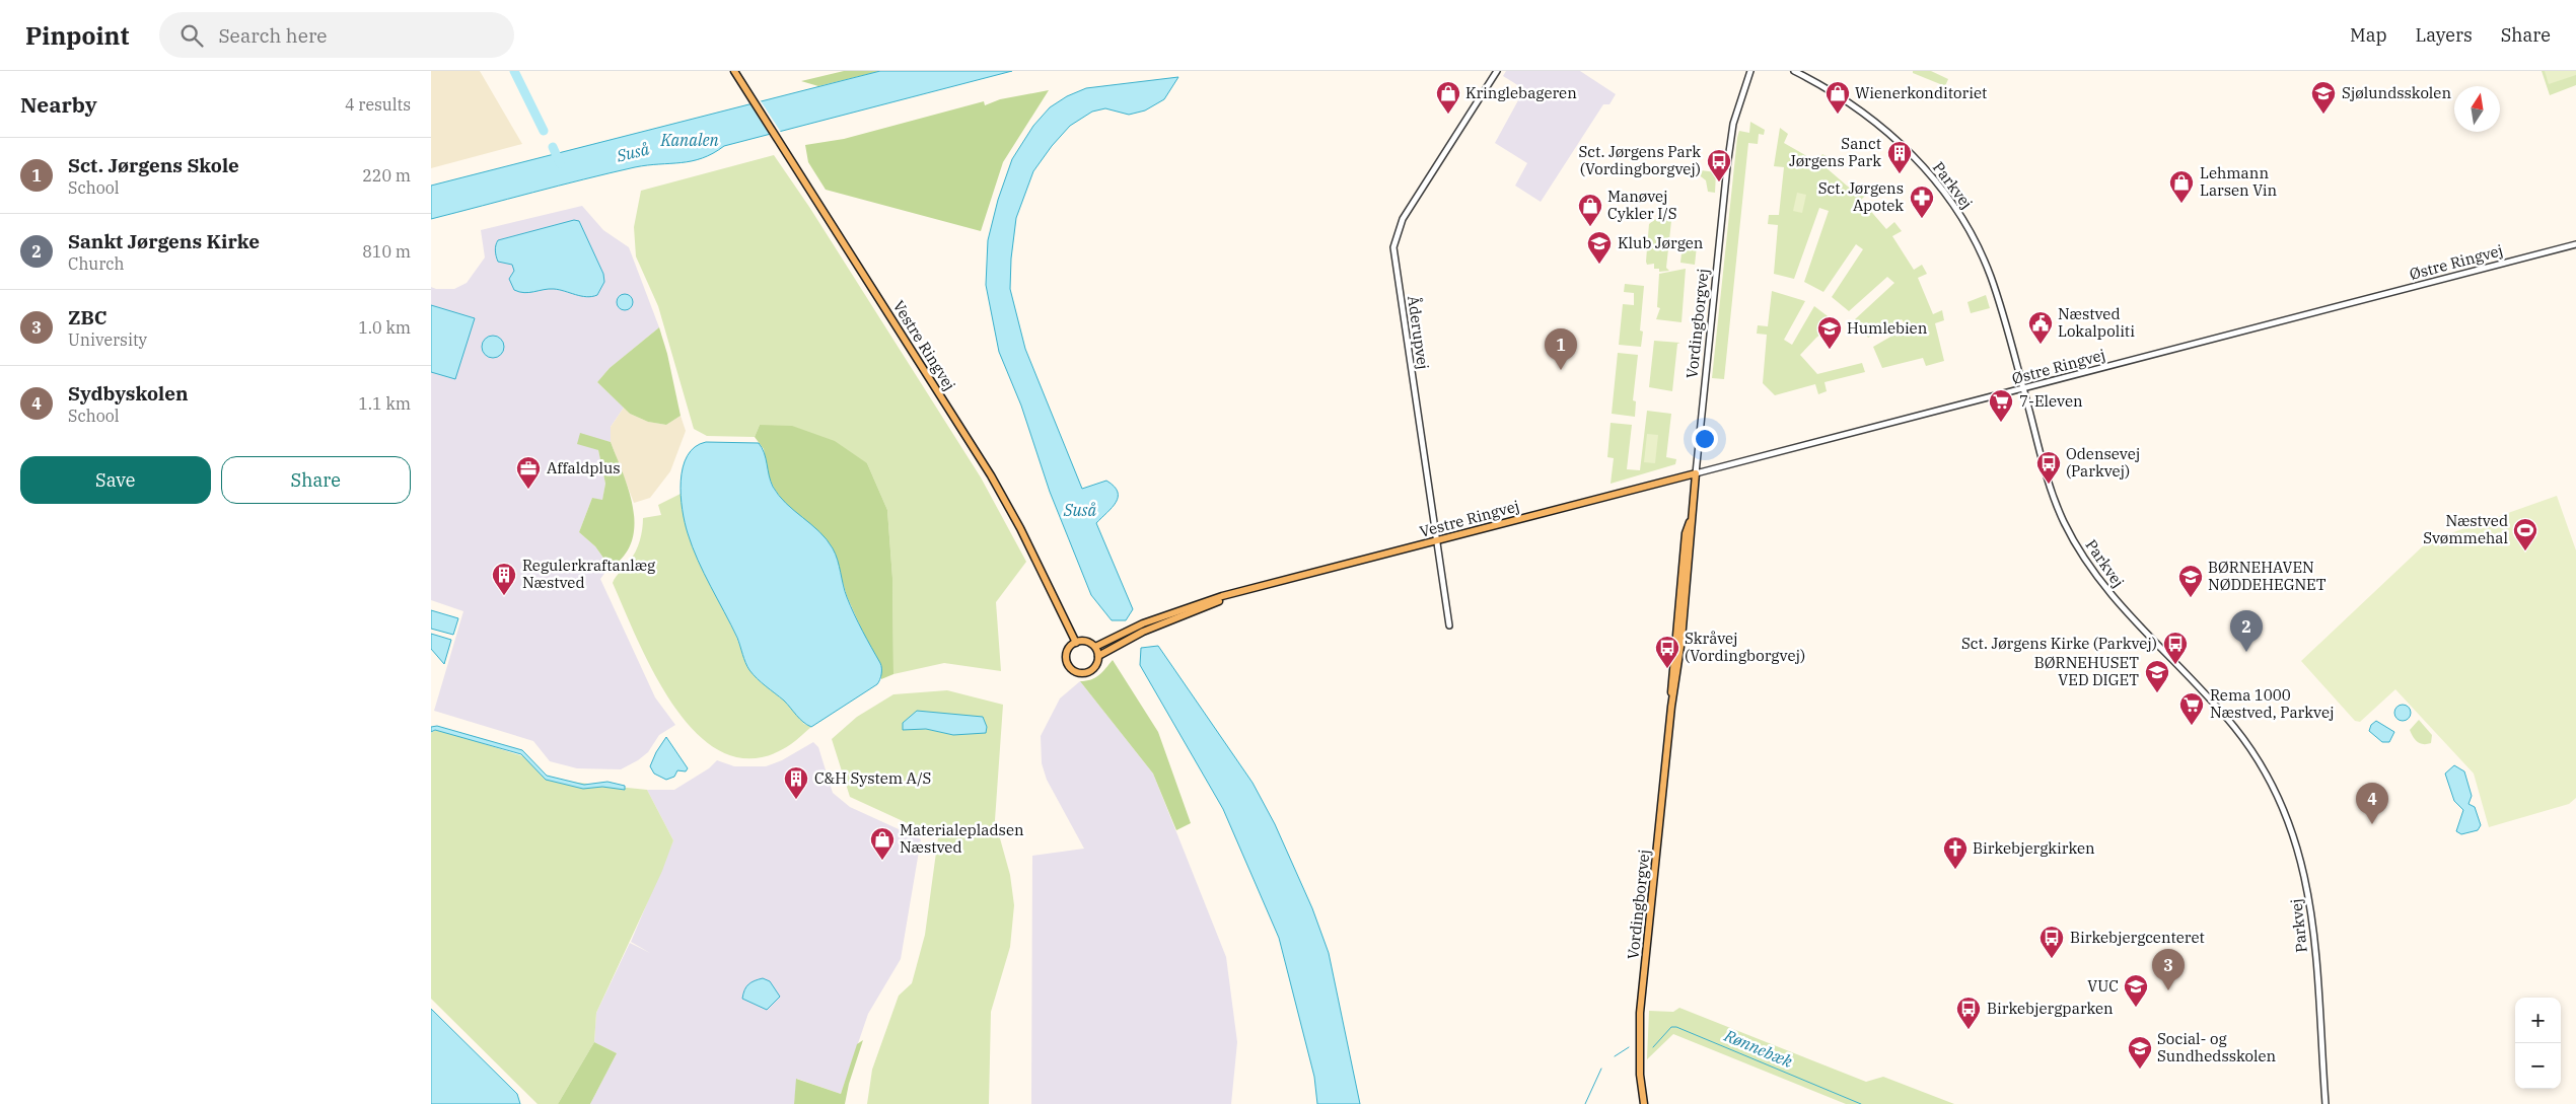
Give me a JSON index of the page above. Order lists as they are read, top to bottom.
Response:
{
  "streets": {
    "main road": ["Vordingborgvej", "Vestre Ringvej"],
    "street": ["Parkvej", "Østre Ringvej", "Åderupvej"]
  },
  "crossings": [
    ["Parkvej", "Østre Ringvej"],
    ["Østre Ringvej", "Vordingborgvej"],
    ["Østre Ringvej", "Vestre Ringvej"],
    ["Vordingborgvej", "Vestre Ringvej"],
    ["Åderupvej", "Vestre Ringvej"]
  ],
  "water": ["Kanalen", "Suså", "Rønnebæk"],
  "places": {
    "shop": [
      "Kringlebageren",
      "Wienerkonditoriet",
      "Lehmann Larsen Vin",
      "Manøvej Cykler I/S",
      "Materialepladsen Næstved"
    ],
    "school or university": [
      "Sjølundsskolen",
      "Klub Jørgen",
      "Humlebien",
      "BØRNEHAVEN NØDDEHEGNET",
      "BØRNEHUSET VED DIGET",
      "VUC",
      "Social- og Sundhedsskolen"
    ],
    "building": ["Sanct Jørgens Park", "Regulerkraftanlæg Næstved", "C&H System A/S"],
    "bus stop": [
      "Sct. Jørgens Park (Vordingborgvej)",
      "Odensevej (Parkvej)",
      "Sct. Jørgens Kirke (Parkvej)",
      "Skråvej (Vordingborgvej)",
      "Birkebjergcenteret",
      "Birkebjergparken"
    ],
    "pharmacy": ["Sct. Jørgens Apotek"],
    "public building": ["Næstved Lokalpoliti"],
    "supermarket": ["7-Eleven", "Rema 1000 Næstved, Parkvej"],
    "office": ["Affaldplus"],
    "sports": ["Næstved Svømmehal"],
    "church": ["Birkebjergkirken"]
  },
  "north": "top",
  "page": {
    "header": "Pinpoint",
    "search": "Search here",
    "nav": ["Map", "Layers", "Share"],
    "heading": ["Nearby", "4 results"],
    "list": [
      {
        "mark": "1",
        "name": "Sct. Jørgens Skole",
        "note": "School",
        "value": "220 m"
      },
      {
        "mark": "2",
        "name": "Sankt Jørgens Kirke",
        "note": "Church",
        "value": "810 m"
      },
      {
        "mark": "3",
        "name": "ZBC",
        "note": "University",
        "value": "1.0 km"
      },
      {
        "mark": "4",
        "name": "Sydbyskolen",
        "note": "School",
        "value": "1.1 km"
      }
    ],
    "pins": [
      "1",
      "2",
      "4",
      "3"
    ],
    "buttons": ["Save", "Share"],
    "map_buttons": ["+", "−"]
  }
}
